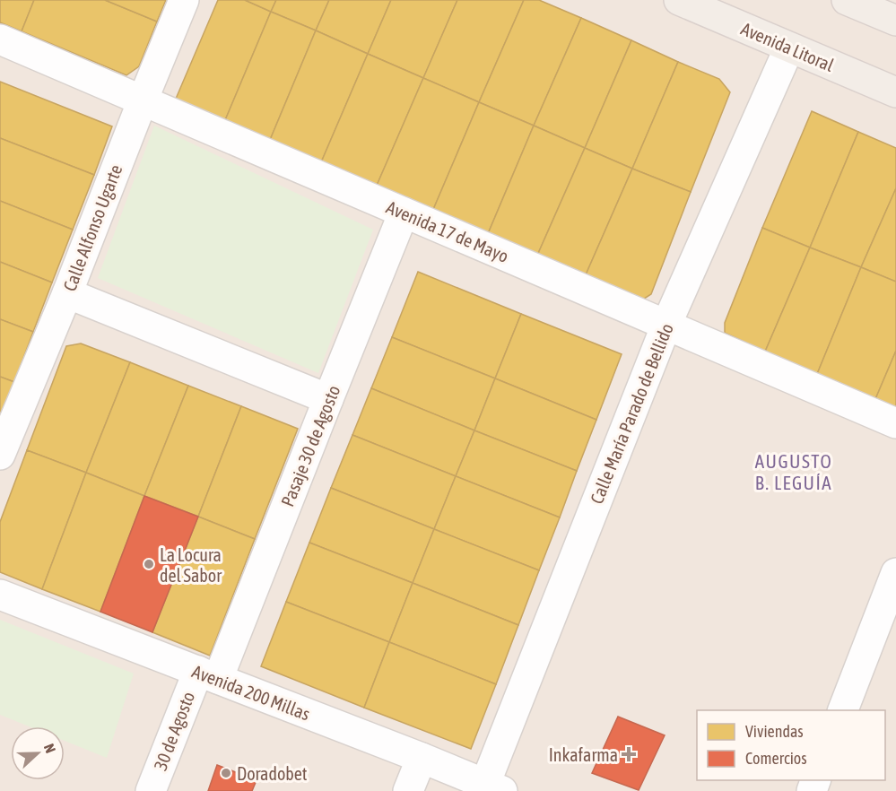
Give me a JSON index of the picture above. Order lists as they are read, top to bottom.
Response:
{
  "streets": {
    "main road": ["Avenida Litoral"],
    "street": [
      "Calle Alfonso Ugarte",
      "Avenida 17 de Mayo",
      "Calle María Parado de Bellido",
      "Pasaje 30 de Agosto",
      "Avenida 200 Millas",
      "30 de Agosto"
    ]
  },
  "crossings": [
    ["Avenida Litoral", "Calle María Parado de Bellido"],
    ["Calle Alfonso Ugarte", "Avenida 17 de Mayo"],
    ["Avenida 17 de Mayo", "Calle María Parado de Bellido"],
    ["Avenida 17 de Mayo", "Pasaje 30 de Agosto"],
    ["Calle María Parado de Bellido", "Avenida 200 Millas"],
    ["Pasaje 30 de Agosto", "Avenida 200 Millas"],
    ["Pasaje 30 de Agosto", "30 de Agosto"],
    ["Avenida 200 Millas", "30 de Agosto"]
  ],
  "districts": ["AUGUSTO B. LEGUÍA"],
  "places": {
    "other": ["La Locura del Sabor", "Doradobet"],
    "health": ["Inkafarma"]
  },
  "legend": ["Viviendas", "Comercios"],
  "north": "right"
}
